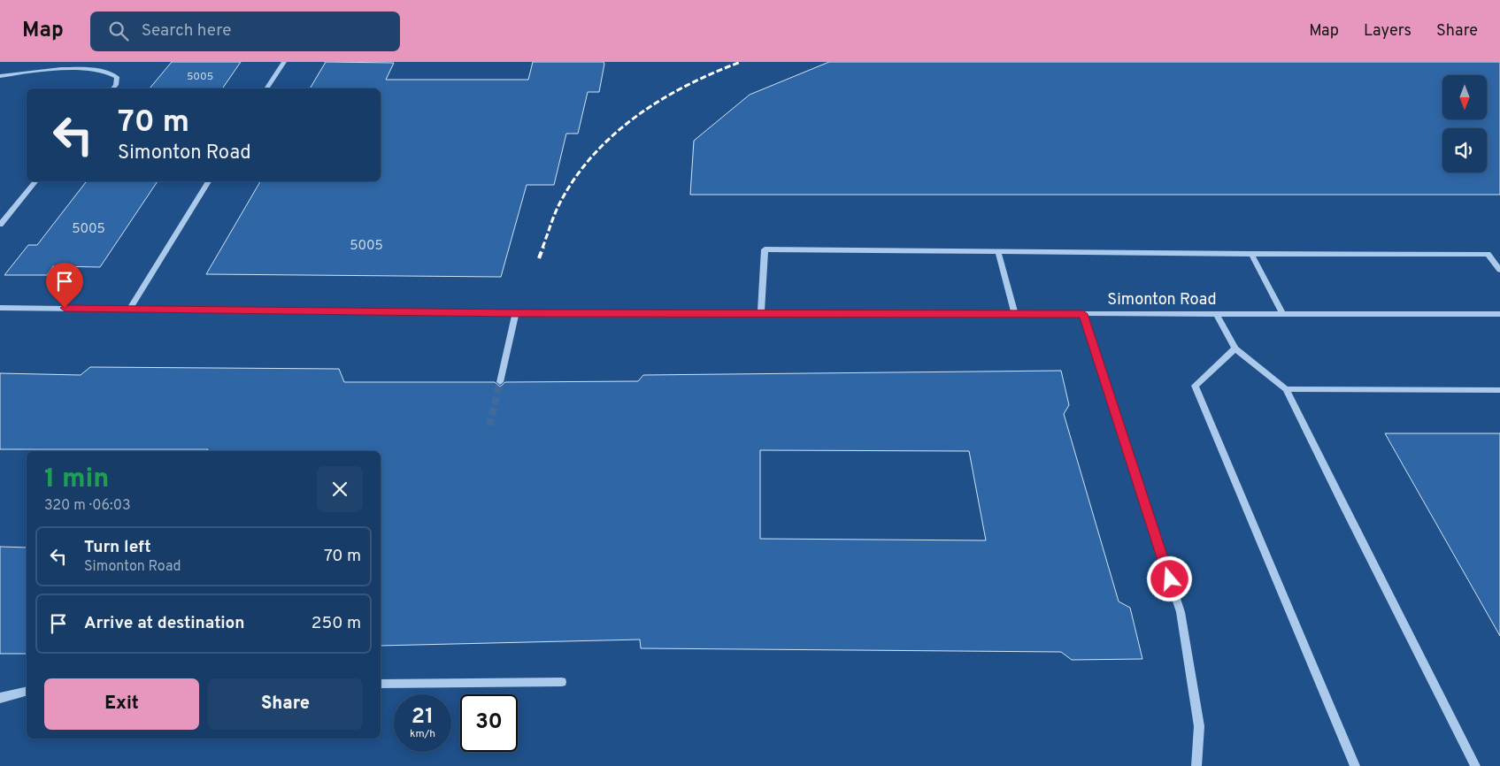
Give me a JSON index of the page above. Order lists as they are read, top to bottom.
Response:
{
  "streets": {
    "street": ["Simonton Road"]
  },
  "house_numbers": ["5005", "5005", "5005"],
  "north": "bottom",
  "page": {
    "header": "Map",
    "search": "Search here",
    "nav": ["Map", "Layers", "Share"],
    "turn": ["70 m", "Simonton Road"],
    "heading": ["1 min", "320 m · 06:03"],
    "list": [
      {
        "name": "Turn left",
        "note": "Simonton Road",
        "value": "70 m"
      },
      {
        "name": "Arrive at destination",
        "value": "250 m"
      }
    ],
    "buttons": ["Exit", "Share"],
    "speed": "21 km/h",
    "limit": "30"
  }
}
